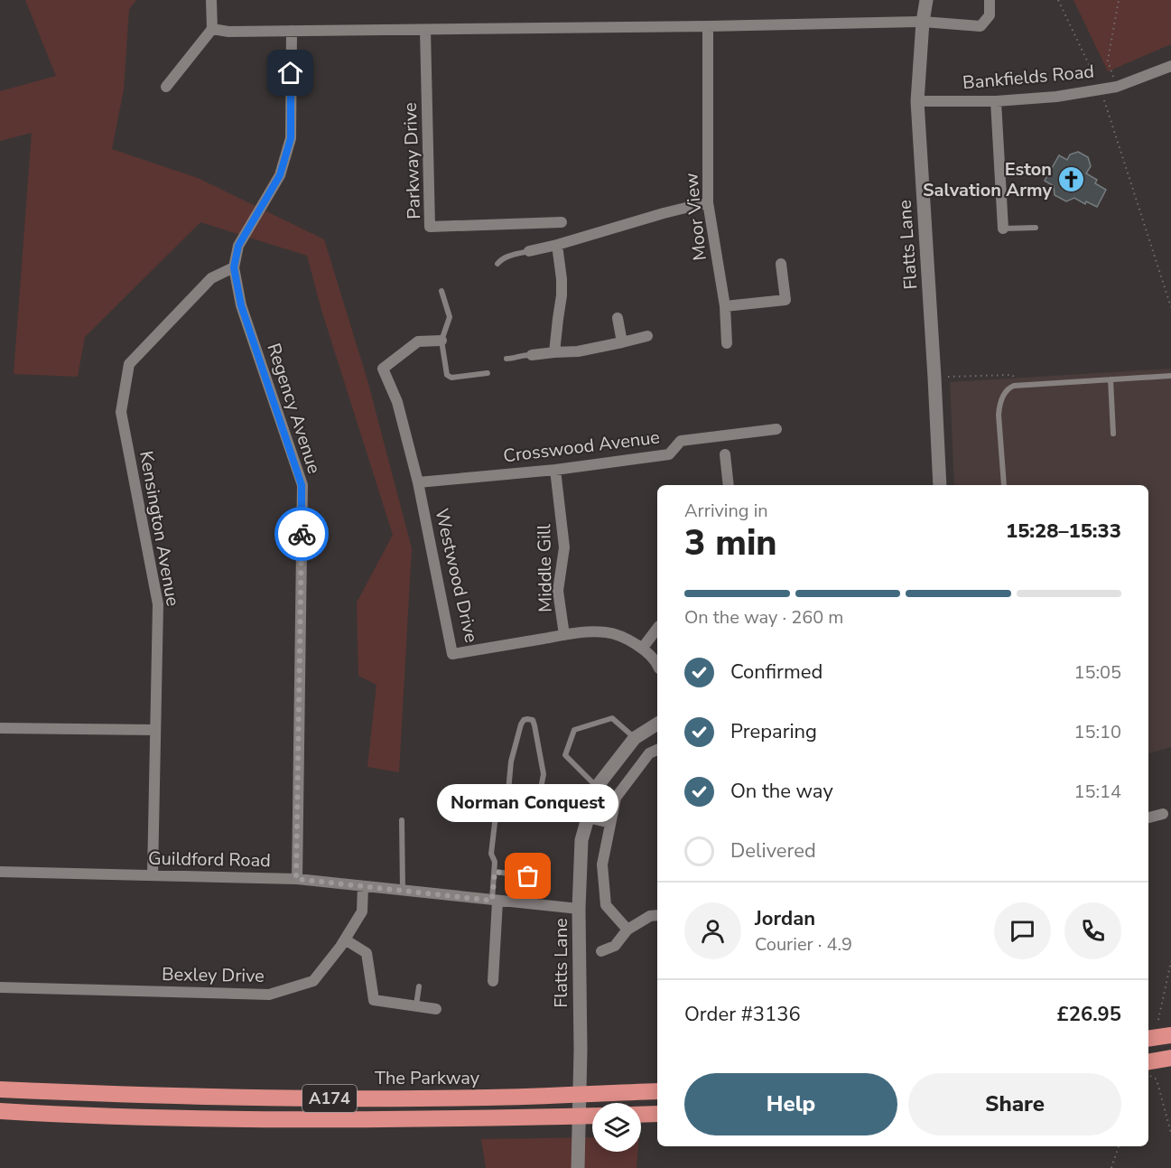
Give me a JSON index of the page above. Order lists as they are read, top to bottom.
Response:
{
  "streets": {
    "highway": ["The Parkway", "A174"],
    "street": [
      "Bankfields Road",
      "Parkway Drive",
      "Moor View",
      "Flatts Lane",
      "Regency Avenue",
      "Crosswood Avenue",
      "Kensington Avenue",
      "Middle Gill",
      "Westwood Drive",
      "Guildford Road",
      "Bexley Drive"
    ]
  },
  "crossings": [
    ["Bankfields Road", "Flatts Lane"],
    ["Flatts Lane", "Guildford Road"],
    ["Regency Avenue", "Kensington Avenue"],
    ["Regency Avenue", "Guildford Road"],
    ["Crosswood Avenue", "Middle Gill"],
    ["Crosswood Avenue", "Westwood Drive"],
    ["Kensington Avenue", "Guildford Road"],
    ["Middle Gill", "Westwood Drive"],
    ["Guildford Road", "Bexley Drive"]
  ],
  "places": {
    "church": ["Eston Salvation Army"],
    "other": ["Norman Conquest"]
  },
  "page": {
    "heading": ["3 min", "Arriving in", "15:28–15:33"],
    "panel": [
      "Jordan",
      "Courier · 4.9",
      "Order #3136",
      "£26.95"
    ],
    "bar": "On the way · 260 m",
    "list": [
      ["Confirmed", "15:05"],
      ["Preparing", "15:10"],
      ["On the way", "15:14"],
      "Delivered"
    ],
    "bubble": "Norman Conquest",
    "buttons": ["Help", "Share"]
  }
}
